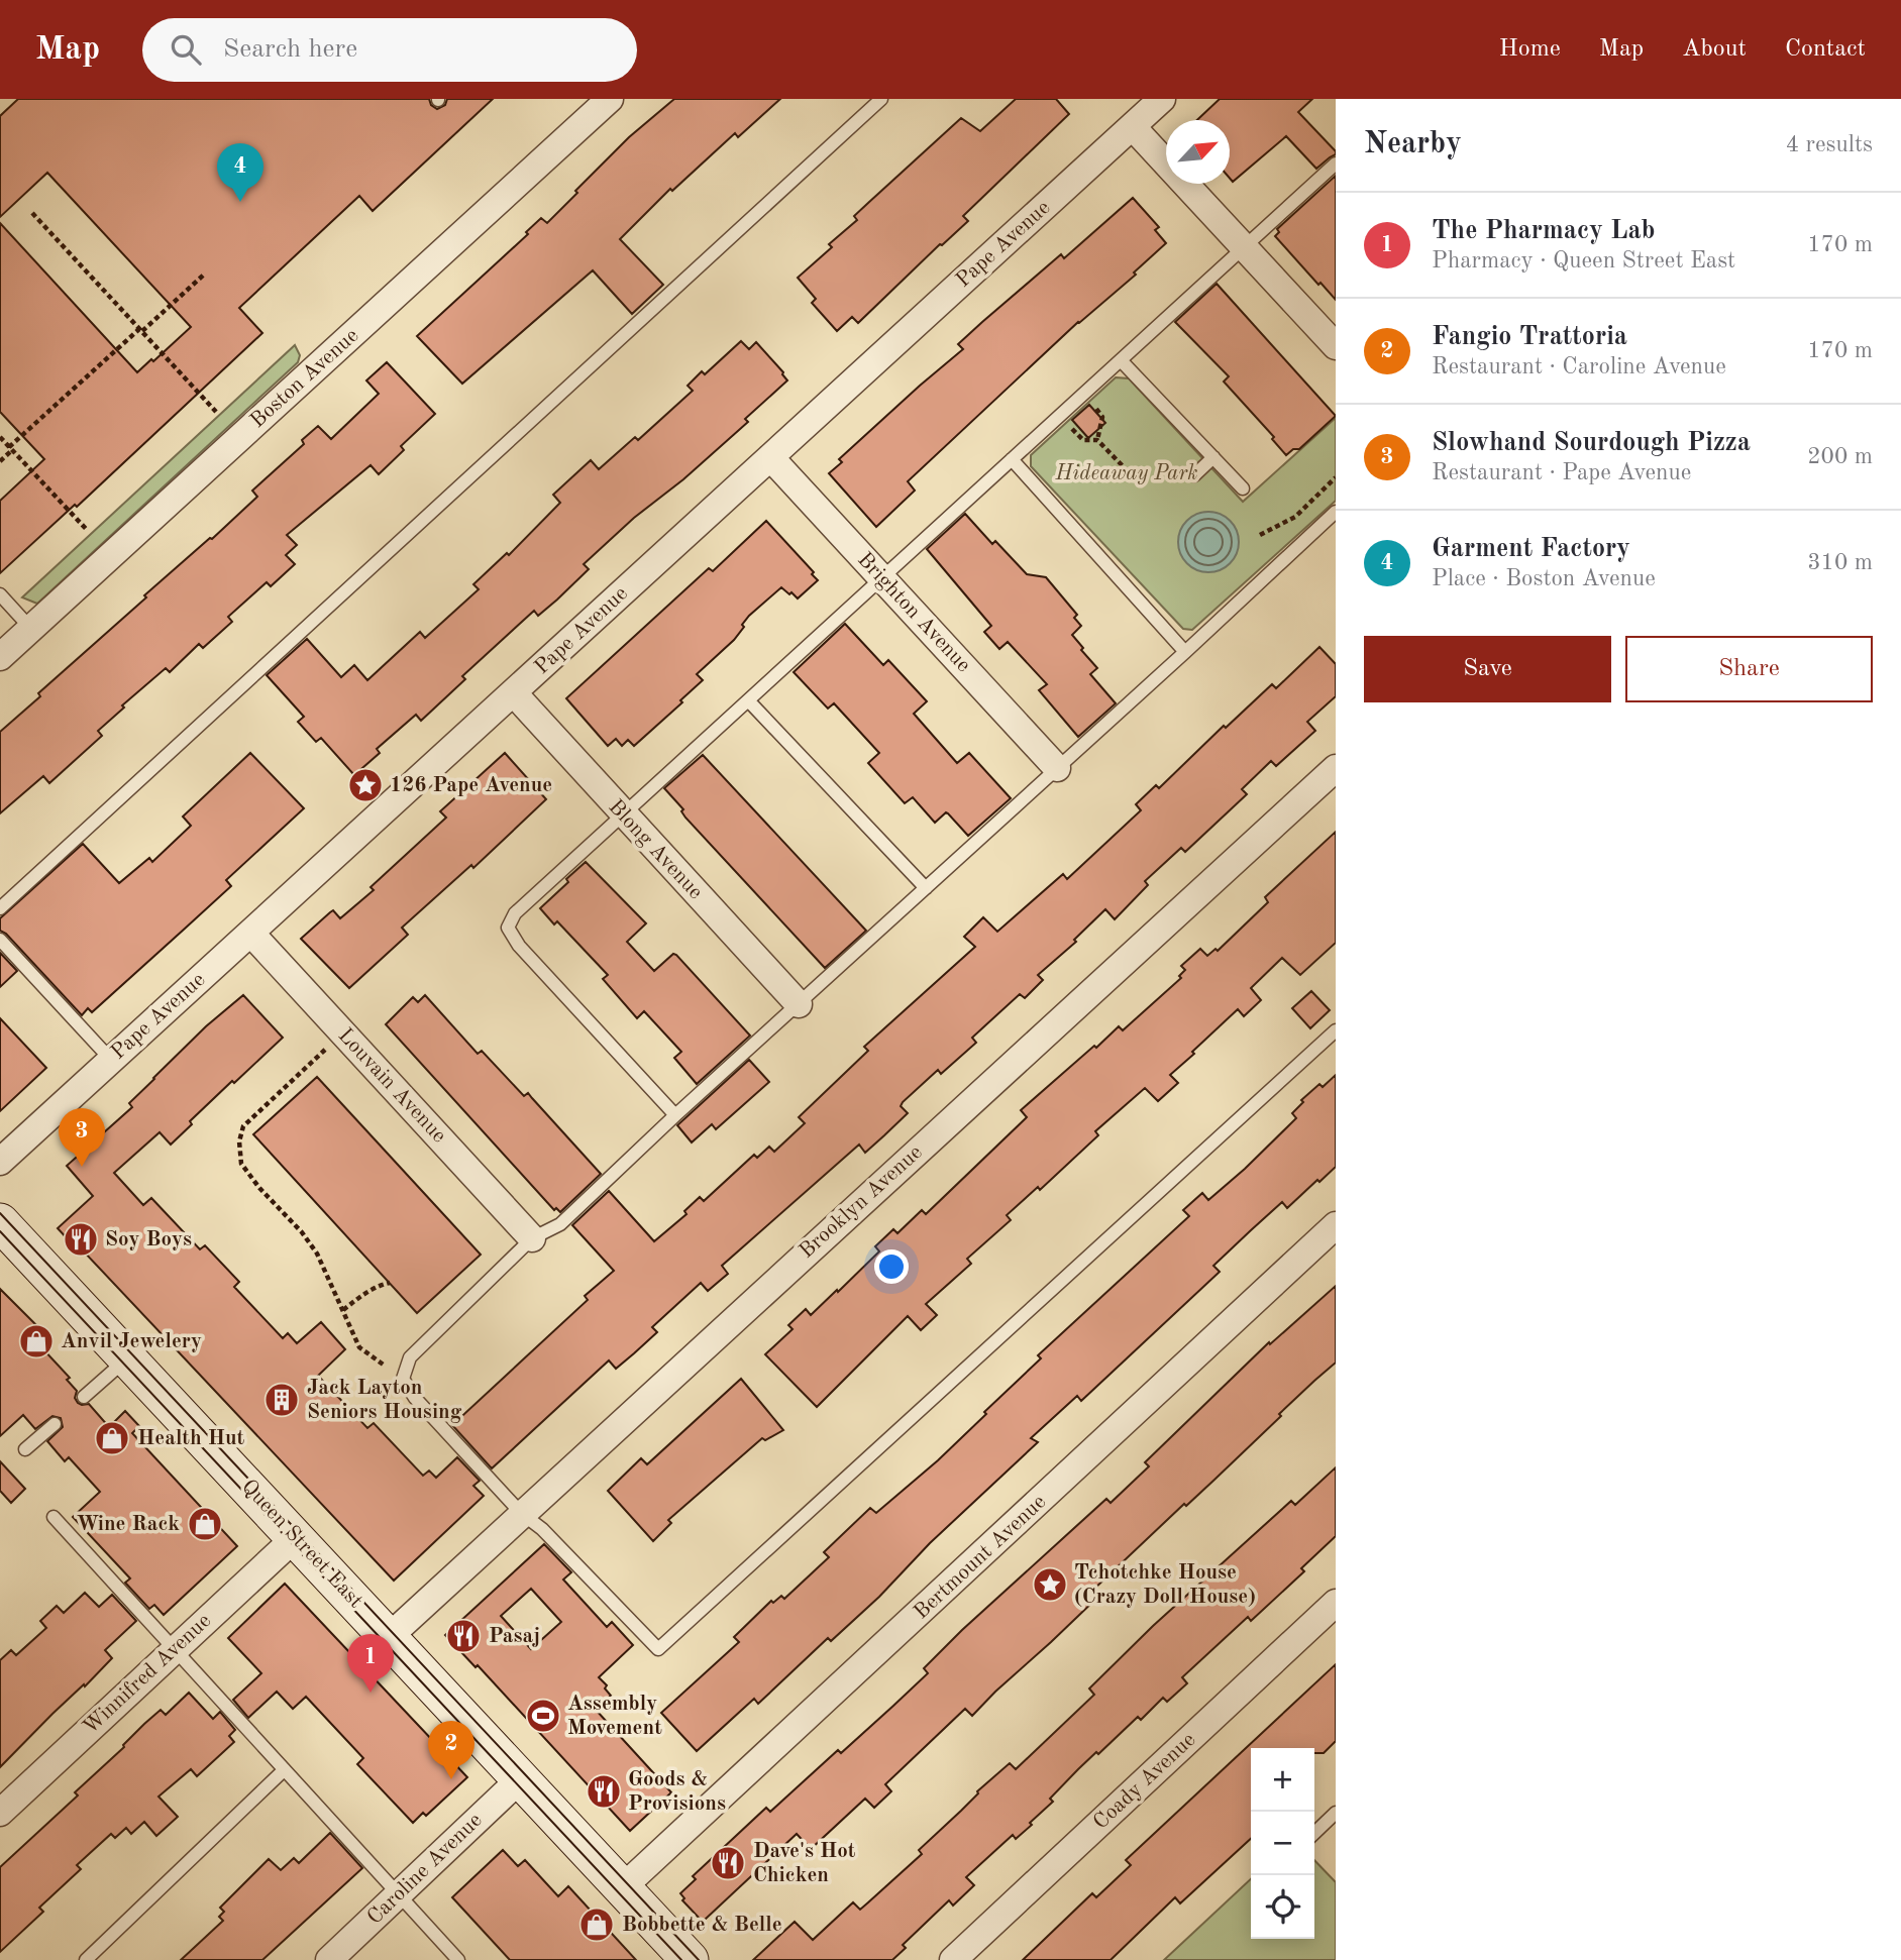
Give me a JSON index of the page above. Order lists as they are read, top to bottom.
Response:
{
  "streets": {
    "main road": ["Queen Street East"],
    "street": [
      "Pape Avenue",
      "Boston Avenue",
      "Brighton Avenue",
      "Blong Avenue",
      "Louvain Avenue",
      "Brooklyn Avenue",
      "Bertmount Avenue",
      "Winnifred Avenue",
      "Coady Avenue",
      "Caroline Avenue"
    ]
  },
  "crossings": [
    ["Pape Avenue", "Brighton Avenue"],
    ["Pape Avenue", "Blong Avenue"],
    ["Pape Avenue", "Louvain Avenue"],
    ["Brooklyn Avenue", "Queen Street East"],
    ["Queen Street East", "Bertmount Avenue"],
    ["Queen Street East", "Winnifred Avenue"],
    ["Queen Street East", "Caroline Avenue"]
  ],
  "parks": ["Hideaway Park"],
  "places": {
    "place": ["126 Pape Avenue", "Tchotchke House (Crazy Doll House)"],
    "restaurant": [
      "Soy Boys",
      "Pasaj",
      "Goods & Provisions",
      "Dave's Hot Chicken"
    ],
    "shop": [
      "Anvil Jewelery",
      "Health Hut",
      "Wine Rack",
      "Bobbette & Belle"
    ],
    "building": ["Jack Layton Seniors Housing"],
    "sports": ["Assembly Movement"]
  },
  "north": "top right",
  "page": {
    "header": "Map",
    "search": "Search here",
    "nav": [
      "Home",
      "Map",
      "About",
      "Contact"
    ],
    "heading": ["Nearby", "4 results"],
    "pins": [
      "4",
      "3",
      "1",
      "2"
    ],
    "list": [
      {
        "mark": "1",
        "name": "The Pharmacy Lab",
        "note": "Pharmacy · Queen Street East",
        "value": "170 m"
      },
      {
        "mark": "2",
        "name": "Fangio Trattoria",
        "note": "Restaurant · Caroline Avenue",
        "value": "170 m"
      },
      {
        "mark": "3",
        "name": "Slowhand Sourdough Pizza",
        "note": "Restaurant · Pape Avenue",
        "value": "200 m"
      },
      {
        "mark": "4",
        "name": "Garment Factory",
        "note": "Place · Boston Avenue",
        "value": "310 m"
      }
    ],
    "buttons": ["Save", "Share"],
    "map_buttons": ["+", "−"]
  }
}
